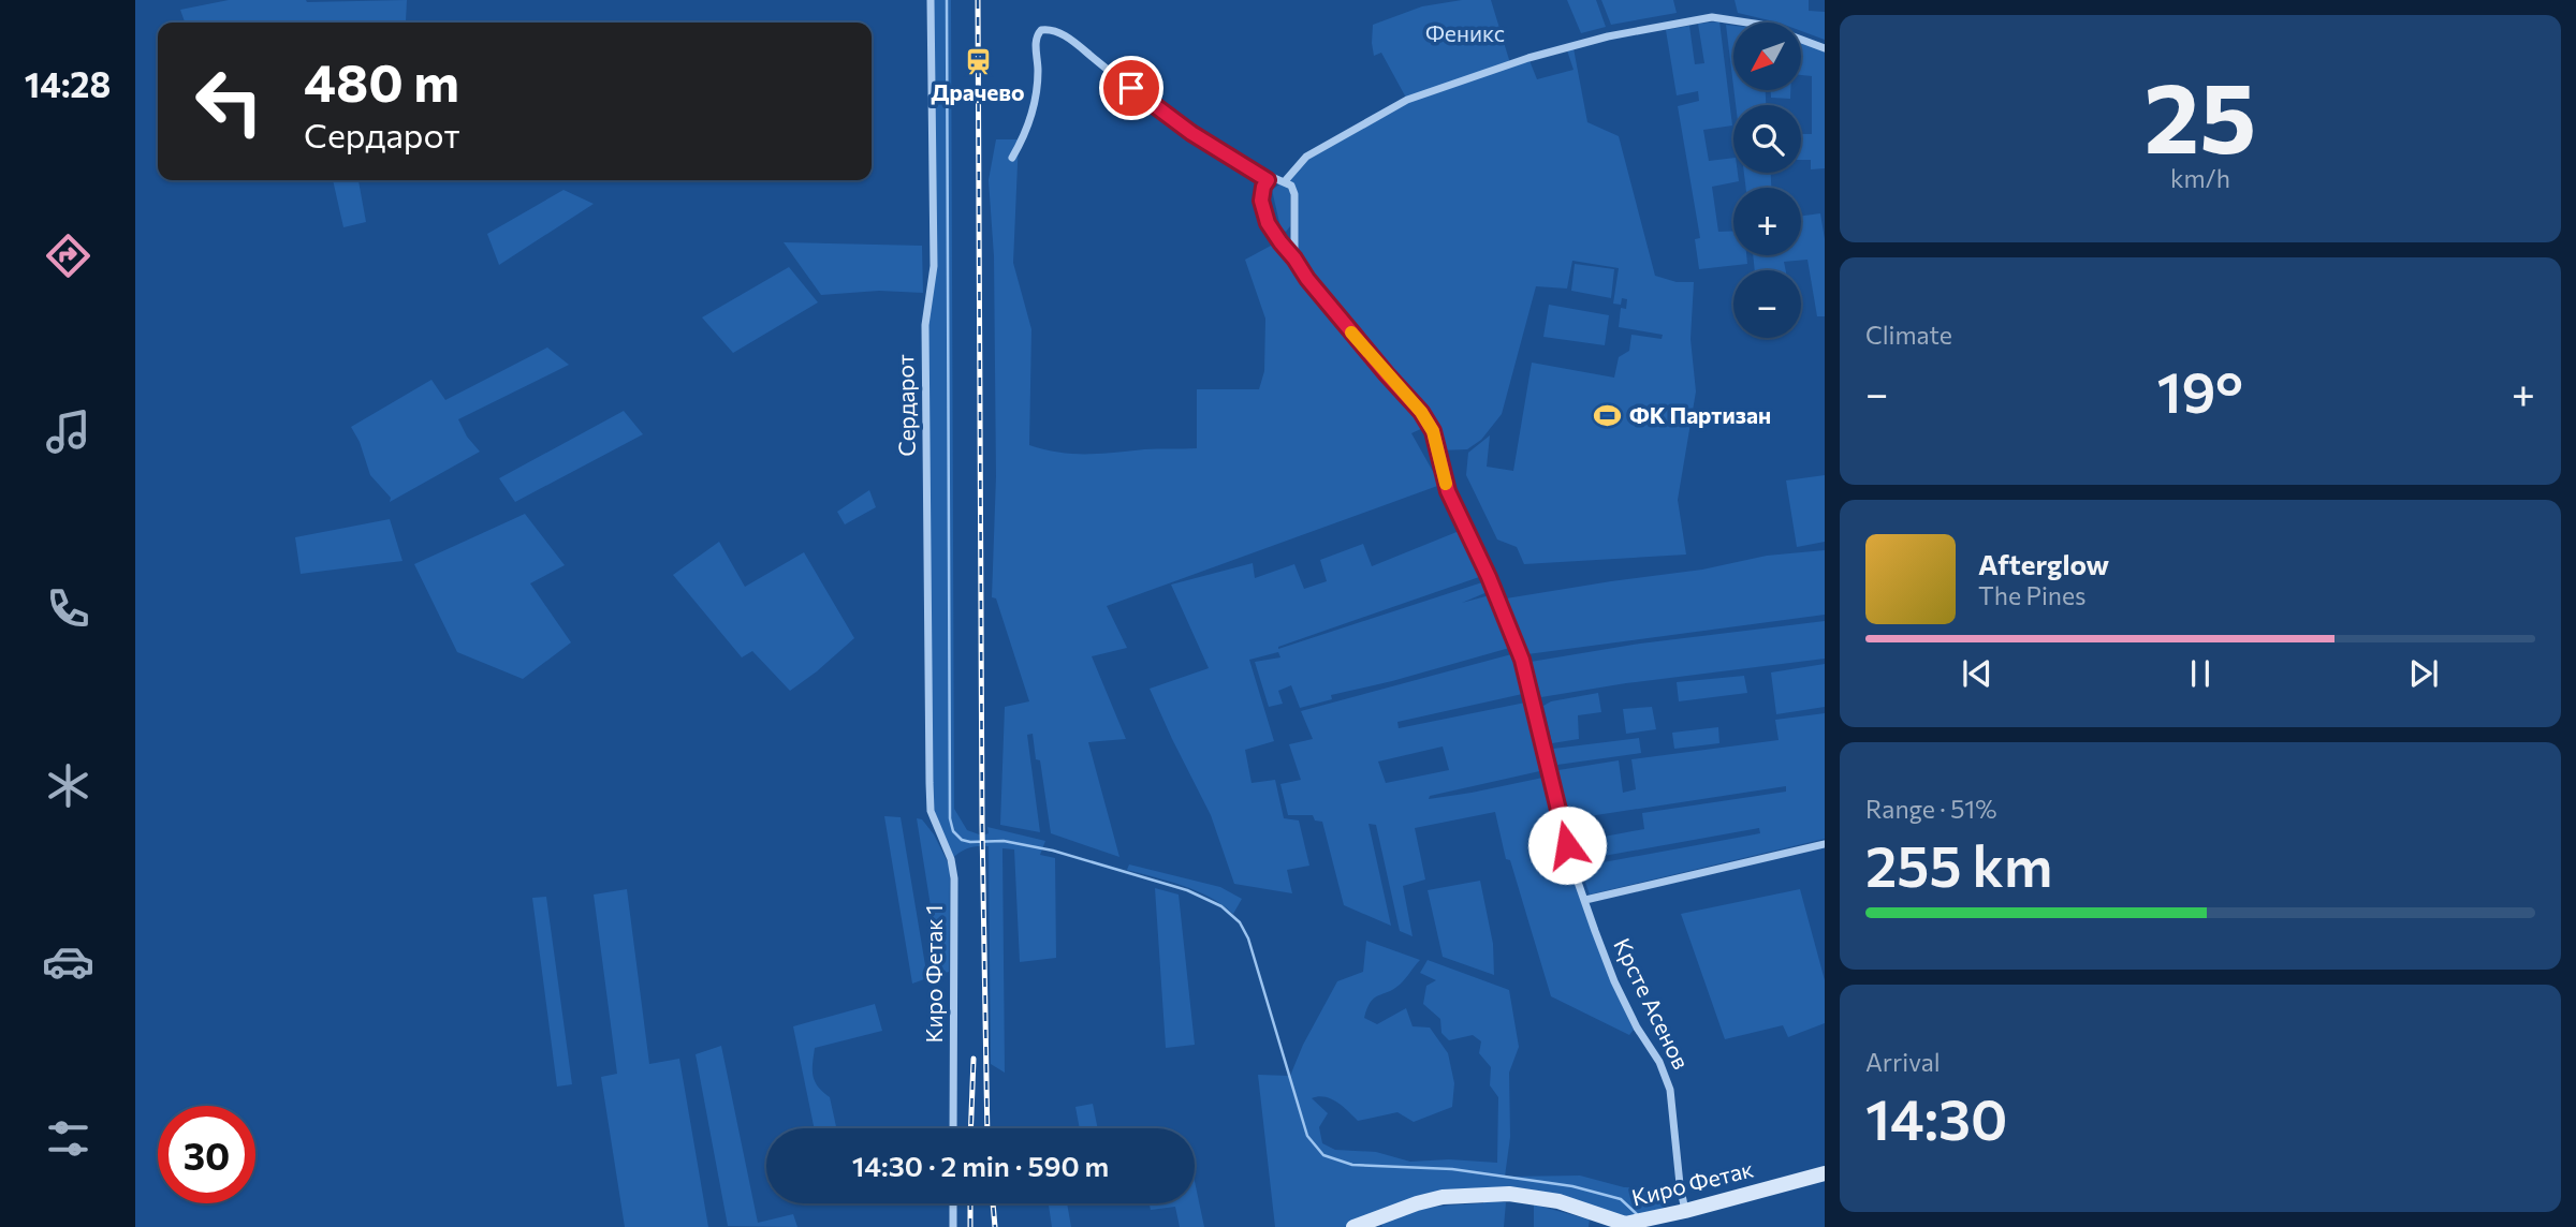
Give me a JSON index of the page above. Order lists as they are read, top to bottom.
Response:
{
  "streets": {
    "main road": ["Киро Фетак"],
    "street": ["Сердарот", "Киро Фетак 1", "Крсте Асенов"]
  },
  "crossings": [
    ["Сердарот", "Киро Фетак 1"],
    ["Крсте Асенов", "Киро Фетак"]
  ],
  "parks": ["Феникс"],
  "places": {
    "station": ["Драчево"],
    "sports": ["ФК Партизан"]
  },
  "north": "bottom left",
  "page": {
    "tabs": "14:28",
    "tile": [
      ["25", "km/h"],
      "Climate",
      ["Range · 51%", "255 km"],
      ["Arrival", "14:30"]
    ],
    "map_buttons": ["+", "−"],
    "turn": ["480 m", "Сердарот"],
    "heat": ["−", "19°", "+"],
    "song": ["Afterglow", "The Pines"],
    "limit": "30",
    "trip": "14:30 · 2 min · 590 m"
  }
}
